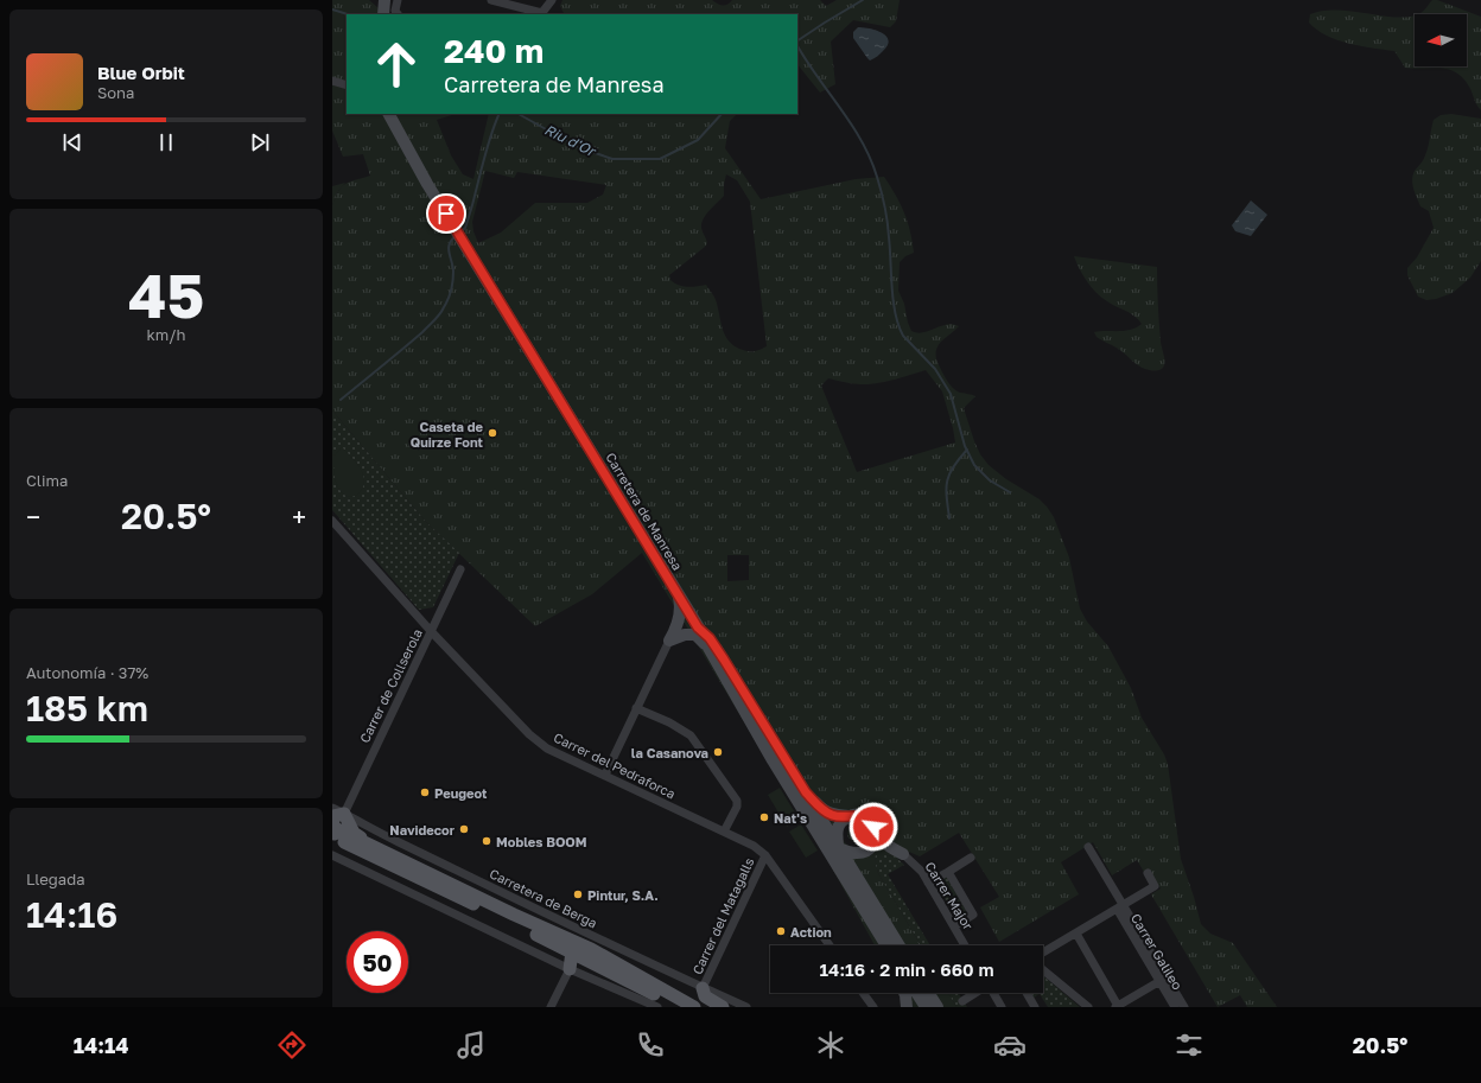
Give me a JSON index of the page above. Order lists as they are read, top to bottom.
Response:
{
  "streets": {
    "main road": ["Carretera de Manresa"],
    "street": [
      "Carrer de Collserola",
      "Carrer del Pedraforca",
      "Carrer Major",
      "Carretera de Berga",
      "Carrer del Matagalls",
      "Carrer Galileo"
    ]
  },
  "crossings": [
    ["Carrer de Collserola", "Carrer del Pedraforca"],
    ["Carrer de Collserola", "Carretera de Berga"],
    ["Carrer del Pedraforca", "Carrer del Matagalls"],
    ["Carretera de Berga", "Carrer del Matagalls"]
  ],
  "water": ["Riu d'Or"],
  "places": [
    "Caseta de Quirze Font",
    "la Casanova",
    "Peugeot",
    "Nat's",
    "Navidecor",
    "Mobles BOOM",
    "Pintur, S.A.",
    "Action"
  ],
  "north": "left",
  "page": {
    "turn": ["240 m", "Carretera de Manresa"],
    "song": ["Blue Orbit", "Sona"],
    "tile": [
      ["45", "km/h"],
      "Clima",
      ["Autonomía · 37%", "185 km"],
      ["Llegada", "14:16"]
    ],
    "heat": ["−", "20.5°", "+"],
    "limit": "50",
    "trip": "14:16 · 2 min · 660 m",
    "tabs": ["14:14", "20.5°"]
  }
}
